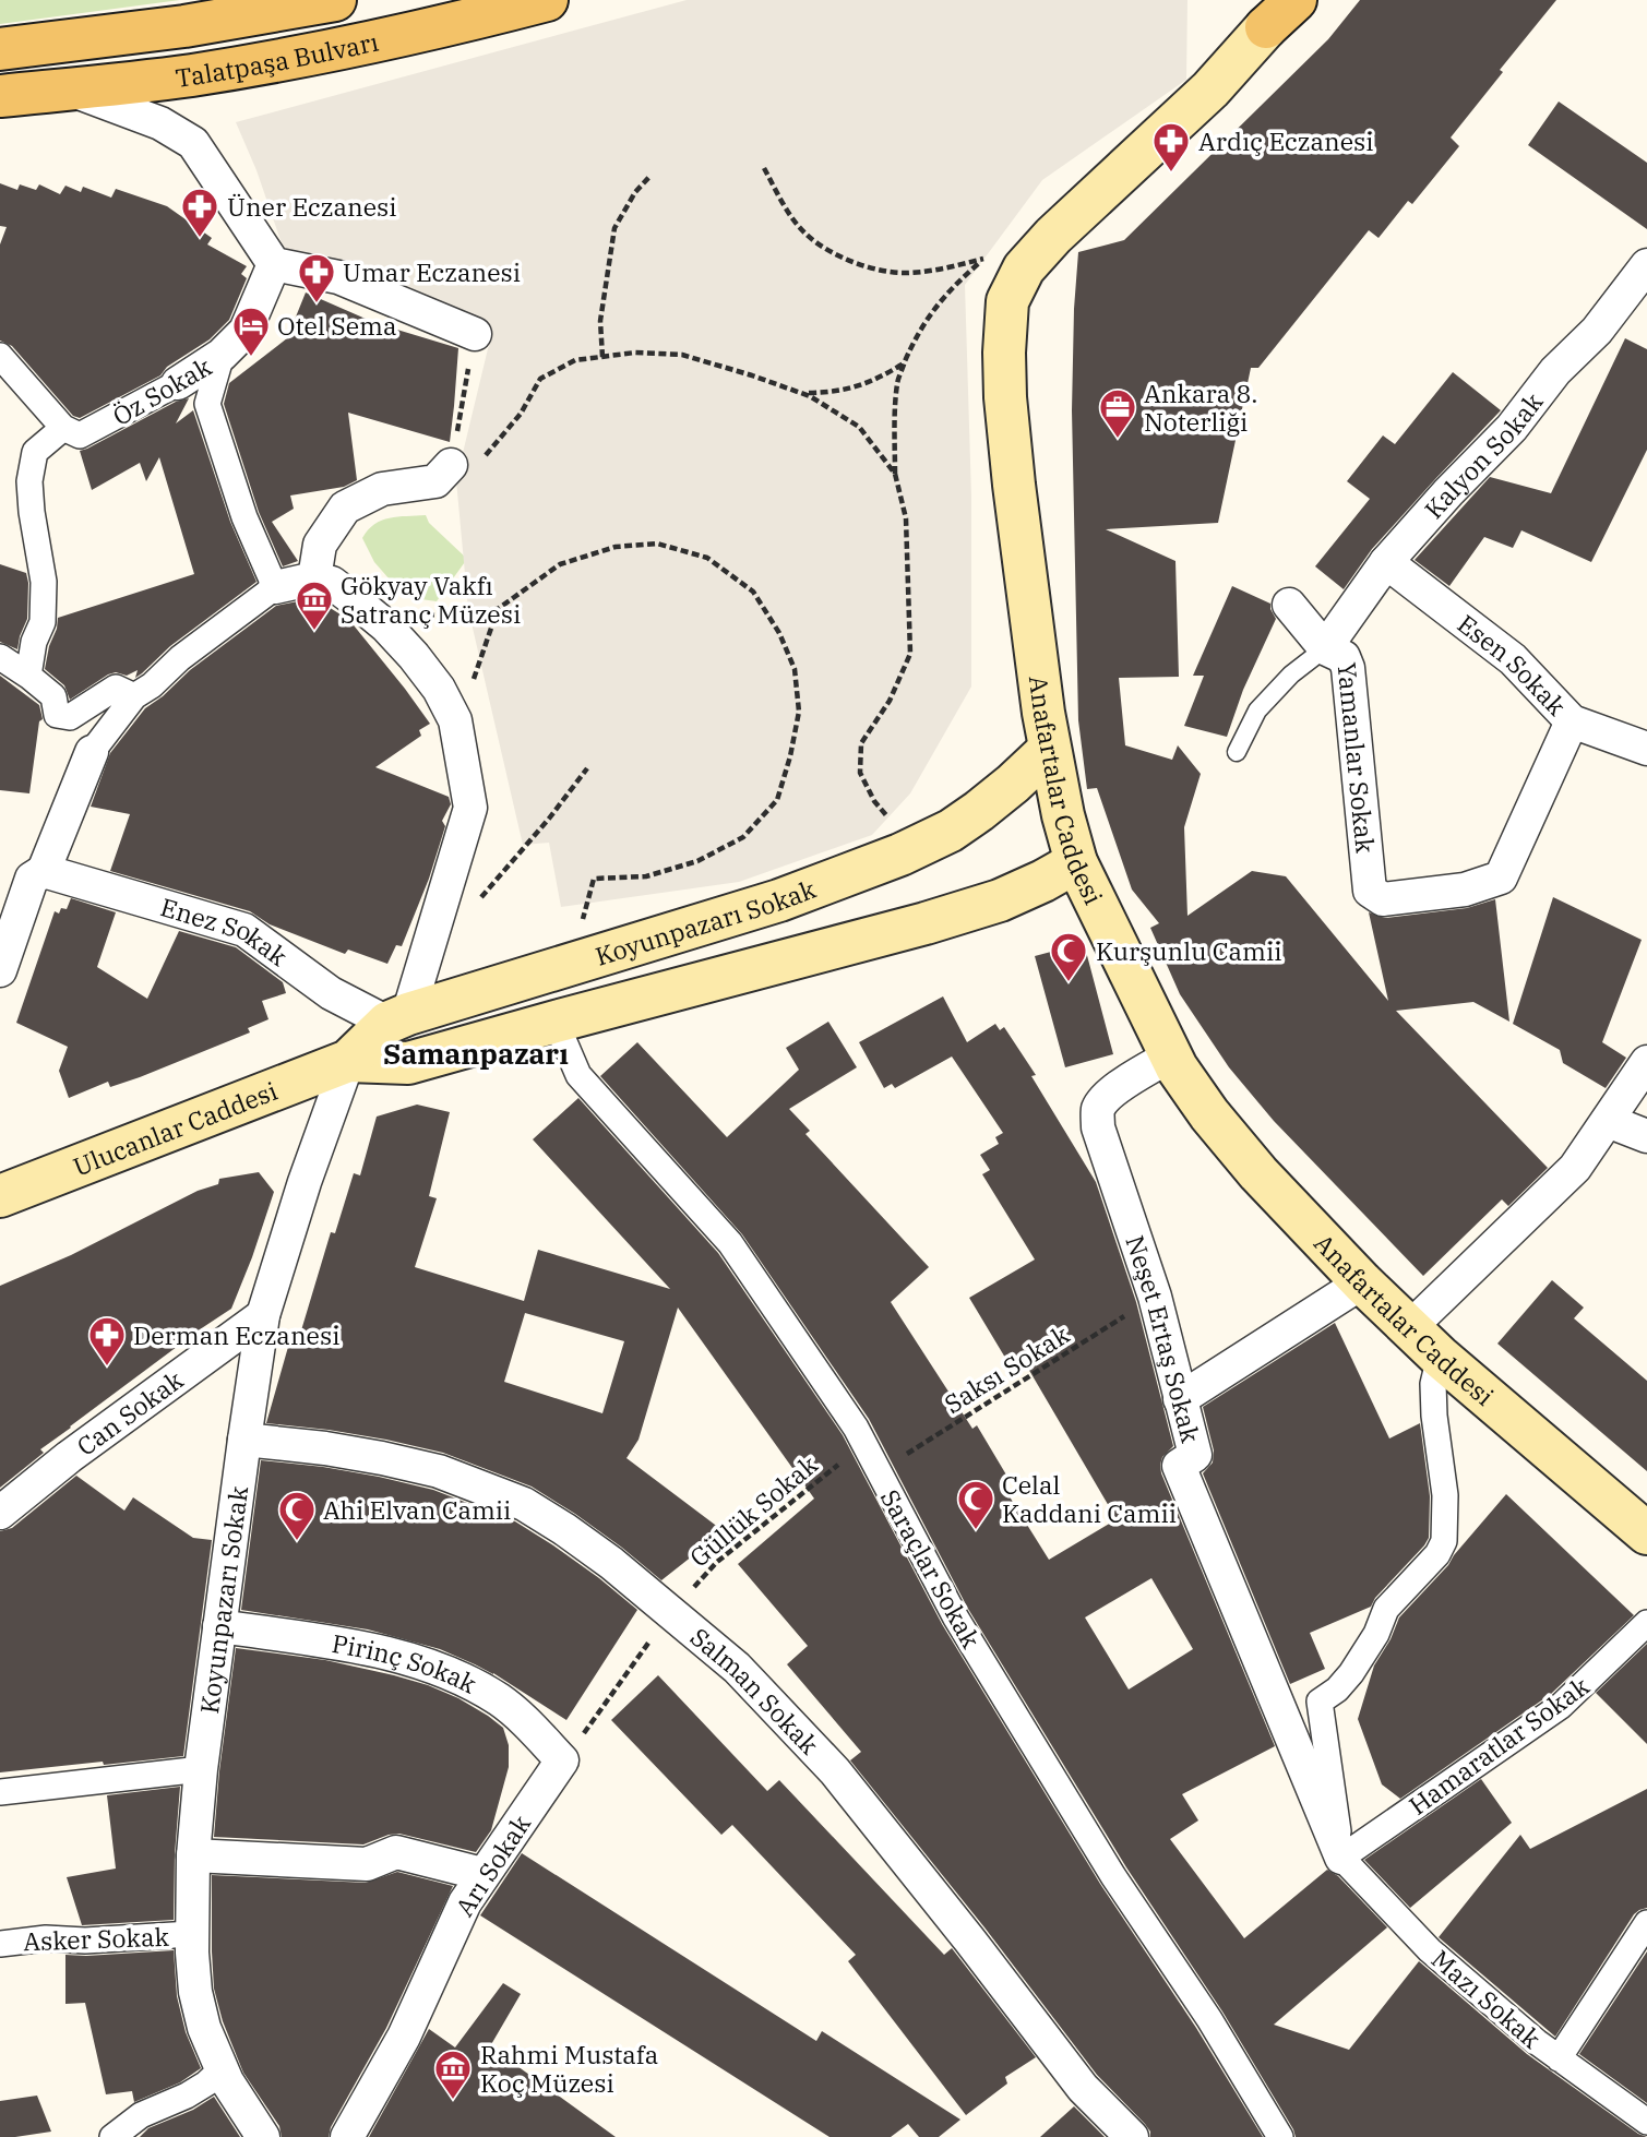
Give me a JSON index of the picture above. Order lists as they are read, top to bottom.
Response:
{
  "streets": {
    "main road": [
      "Talatpaşa Bulvarı",
      "Anafartalar Caddesi",
      "Koyunpazarı Sokak",
      "Ulucanlar Caddesi"
    ],
    "street": [
      "Öz Sokak",
      "Kalyon Sokak",
      "Esen Sokak",
      "Yamanlar Sokak",
      "Enez Sokak",
      "Neşet Ertaş Sokak",
      "Can Sokak",
      "Saraçlar Sokak",
      "Pirinç Sokak",
      "Salman Sokak",
      "Hamaratlar Sokak",
      "Arı Sokak",
      "Asker Sokak",
      "Mazı Sokak"
    ],
    "path": ["Saksı Sokak", "Güllük Sokak"]
  },
  "crossings": [
    ["Kalyon Sokak", "Esen Sokak"],
    ["Kalyon Sokak", "Yamanlar Sokak"],
    ["Esen Sokak", "Yamanlar Sokak"],
    ["Anafartalar Caddesi", "Koyunpazarı Sokak"],
    ["Anafartalar Caddesi", "Neşet Ertaş Sokak"],
    ["Koyunpazarı Sokak", "Enez Sokak"],
    ["Koyunpazarı Sokak", "Ulucanlar Caddesi"],
    ["Koyunpazarı Sokak", "Can Sokak"],
    ["Koyunpazarı Sokak", "Saraçlar Sokak"],
    ["Koyunpazarı Sokak", "Pirinç Sokak"],
    ["Koyunpazarı Sokak", "Salman Sokak"],
    ["Koyunpazarı Sokak", "Asker Sokak"],
    ["Neşet Ertaş Sokak", "Saksı Sokak"],
    ["Neşet Ertaş Sokak", "Hamaratlar Sokak"],
    ["Neşet Ertaş Sokak", "Mazı Sokak"],
    ["Saksı Sokak", "Saraçlar Sokak"],
    ["Güllük Sokak", "Saraçlar Sokak"],
    ["Güllük Sokak", "Salman Sokak"],
    ["Pirinç Sokak", "Arı Sokak"],
    ["Hamaratlar Sokak", "Mazı Sokak"]
  ],
  "districts": ["Samanpazarı"],
  "places": {
    "pharmacy": [
      "Ardıç Eczanesi",
      "Üner Eczanesi",
      "Umar Eczanesi",
      "Derman Eczanesi"
    ],
    "hotel": ["Otel Sema"],
    "office": ["Ankara 8. Noterliği"],
    "museum": ["Gökyay Vakfı Satranç Müzesi", "Rahmi Mustafa Koç Müzesi"],
    "mosque": ["Kurşunlu Camii", "Celal Kaddani Camii", "Ahi Elvan Camii"]
  }
}
